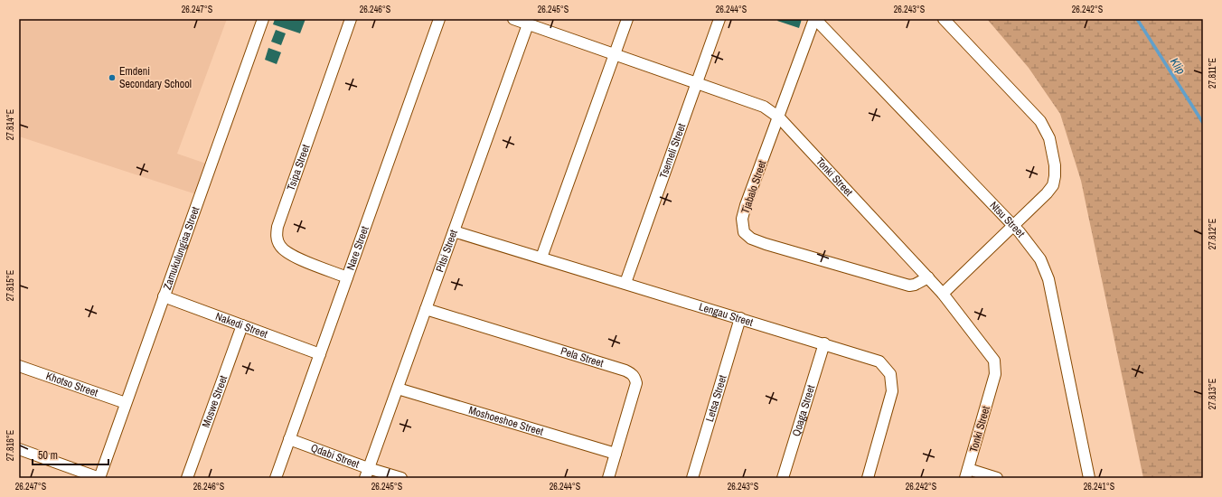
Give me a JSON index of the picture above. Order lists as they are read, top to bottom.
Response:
{
  "streets": {
    "street": [
      "Tsemeli Street",
      "Tsipa Street",
      "Tonki Street",
      "Tjabalo Street",
      "Ntsu Street",
      "Zamukulungisa Street",
      "Nare Street",
      "Pitsi Street",
      "Lengau Street",
      "Nakedi Street",
      "Pela Street",
      "Khotso Street",
      "Letsa Street",
      "Moswe Street",
      "Qoaga Street",
      "Moshoeshoe Street",
      "Qdabi Street"
    ]
  },
  "crossings": [
    ["Tsemeli Street", "Tonki Street"],
    ["Tsemeli Street", "Lengau Street"],
    ["Tsipa Street", "Nare Street"],
    ["Tonki Street", "Tjabalo Street"],
    ["Tonki Street", "Pitsi Street"],
    ["Tjabalo Street", "Ntsu Street"],
    ["Zamukulungisa Street", "Nakedi Street"],
    ["Zamukulungisa Street", "Khotso Street"],
    ["Nare Street", "Nakedi Street"],
    ["Nare Street", "Qdabi Street"],
    ["Pitsi Street", "Lengau Street"],
    ["Pitsi Street", "Pela Street"],
    ["Pitsi Street", "Moshoeshoe Street"],
    ["Pitsi Street", "Qdabi Street"],
    ["Lengau Street", "Letsa Street"],
    ["Lengau Street", "Qoaga Street"],
    ["Nakedi Street", "Moswe Street"],
    ["Pela Street", "Moshoeshoe Street"]
  ],
  "water": ["Klip"],
  "places": ["Emdeni Secondary School"],
  "scale_bar": "50 m",
  "coordinates": [
    "26.247°S",
    "26.246°S",
    "26.245°S",
    "26.244°S",
    "26.243°S",
    "26.242°S",
    "27.811°E",
    "27.814°E",
    "27.812°E",
    "27.815°E",
    "27.813°E",
    "27.816°E",
    "26.241°S"
  ]
}
